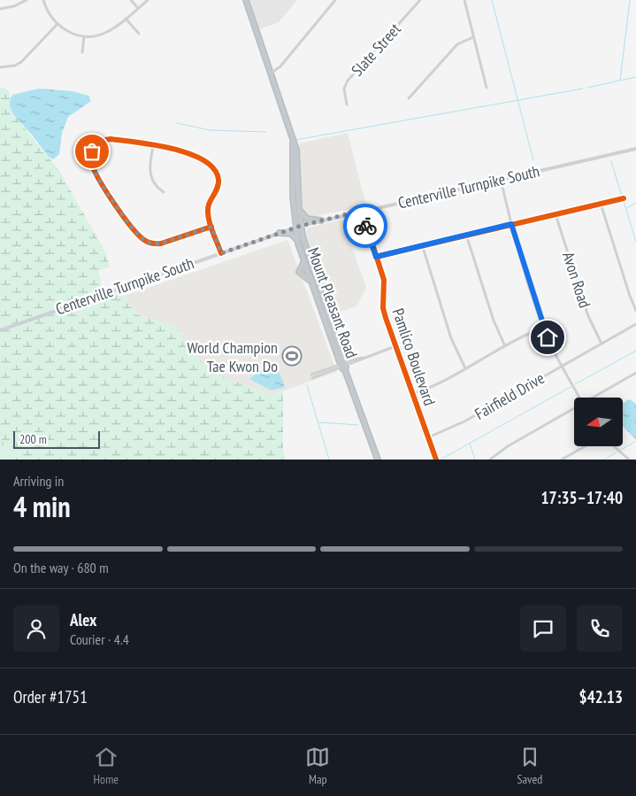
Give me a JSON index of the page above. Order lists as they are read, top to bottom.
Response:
{
  "streets": {
    "highway": ["Mount Pleasant Road"],
    "main road": ["Centerville Turnpike South"],
    "street": [
      "Slate Street",
      "Avon Road",
      "Pamlico Boulevard",
      "Fairfield Drive"
    ]
  },
  "crossings": [
    ["Centerville Turnpike South", "Mount Pleasant Road"],
    ["Centerville Turnpike South", "Pamlico Boulevard"],
    ["Avon Road", "Fairfield Drive"],
    ["Pamlico Boulevard", "Fairfield Drive"]
  ],
  "places": {
    "sports": ["World Champion Tae Kwon Do"]
  },
  "scale_bar": "200 m",
  "north": "left",
  "page": {
    "scale": "200 m",
    "heading": ["4 min", "Arriving in", "17:35–17:40"],
    "panel": [
      "Alex",
      "Courier · 4.4",
      "Order #1751",
      "$42.13"
    ],
    "bar": "On the way · 680 m",
    "tabs": ["Home", "Map", "Saved"]
  }
}
